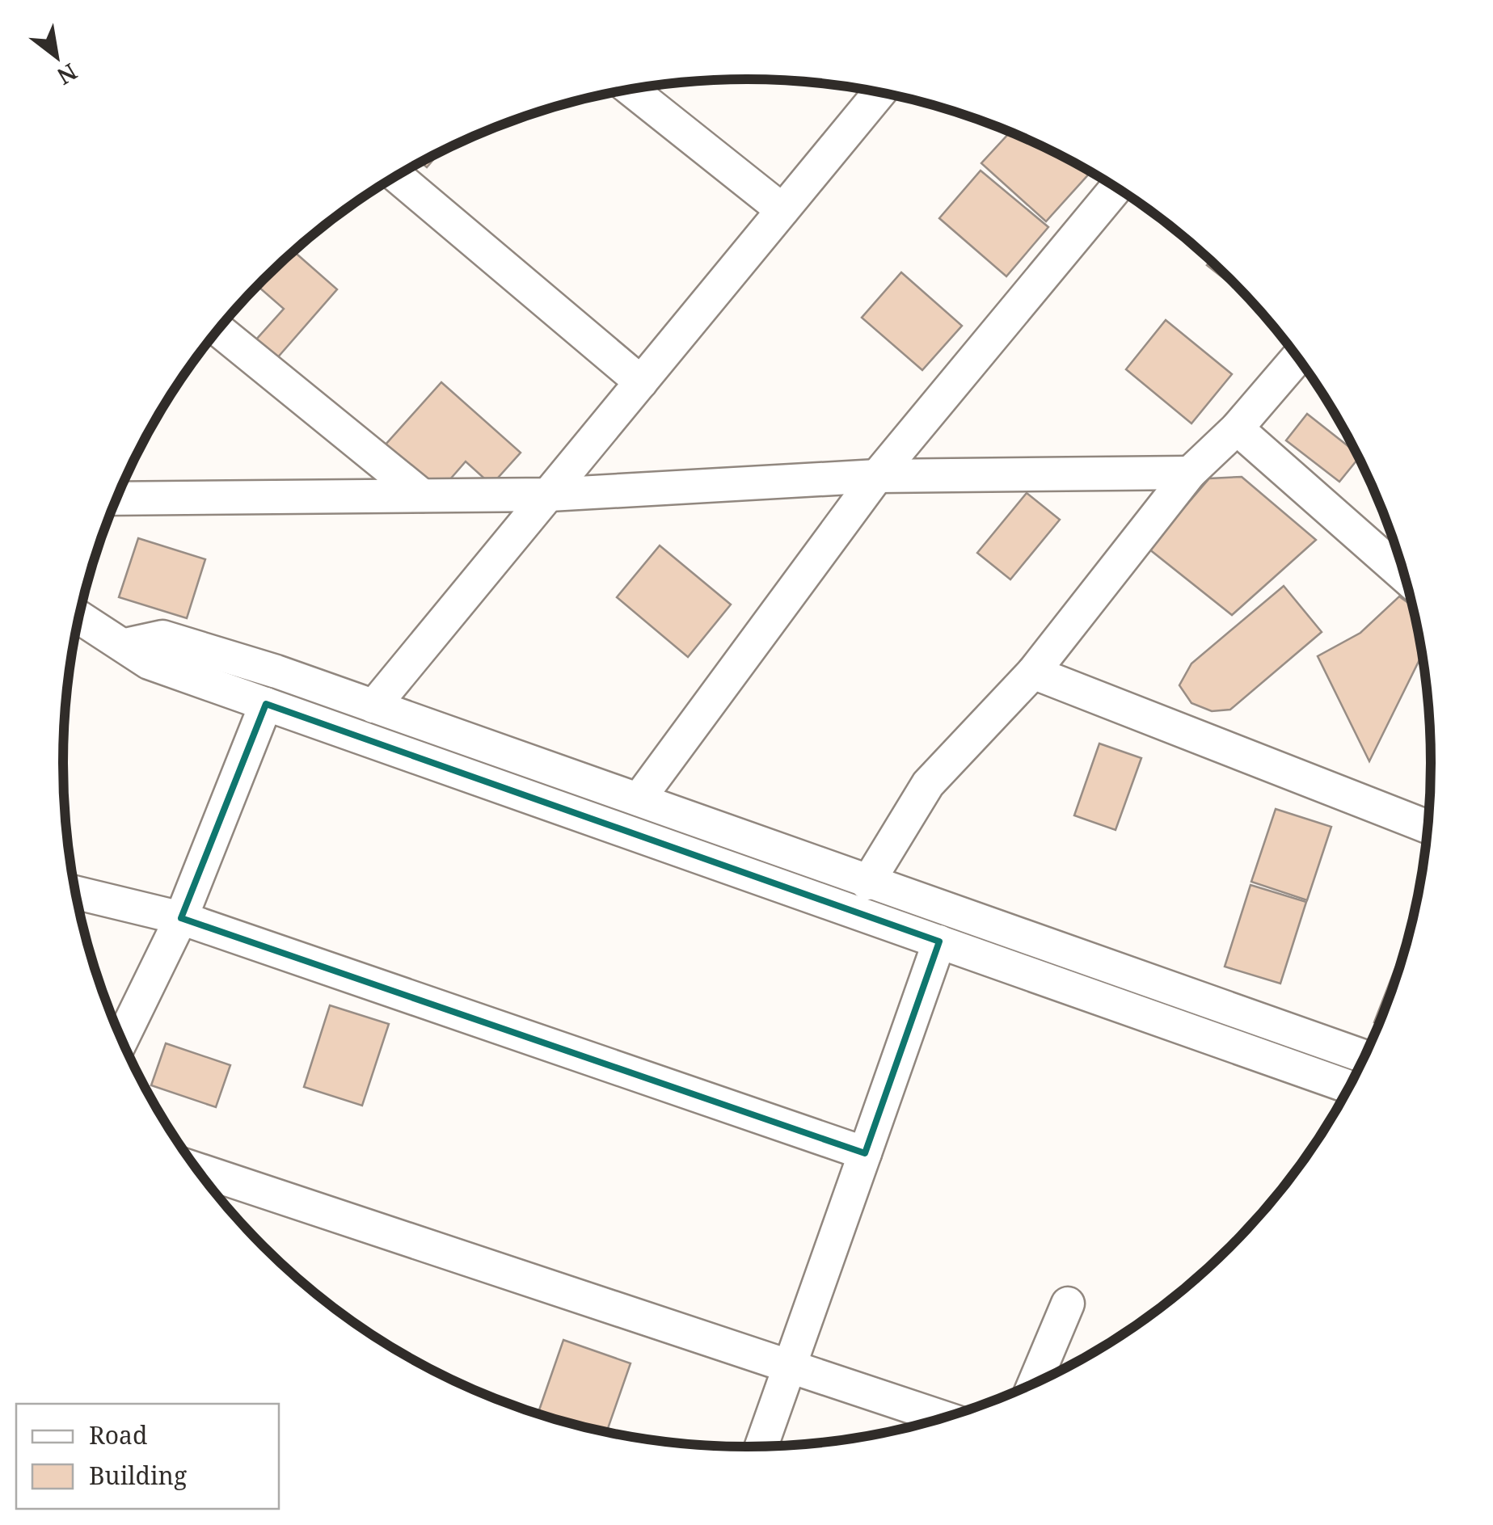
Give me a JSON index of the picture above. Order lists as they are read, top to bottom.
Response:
{
  "legend": ["Road", "Building"],
  "north": "bottom right"
}
